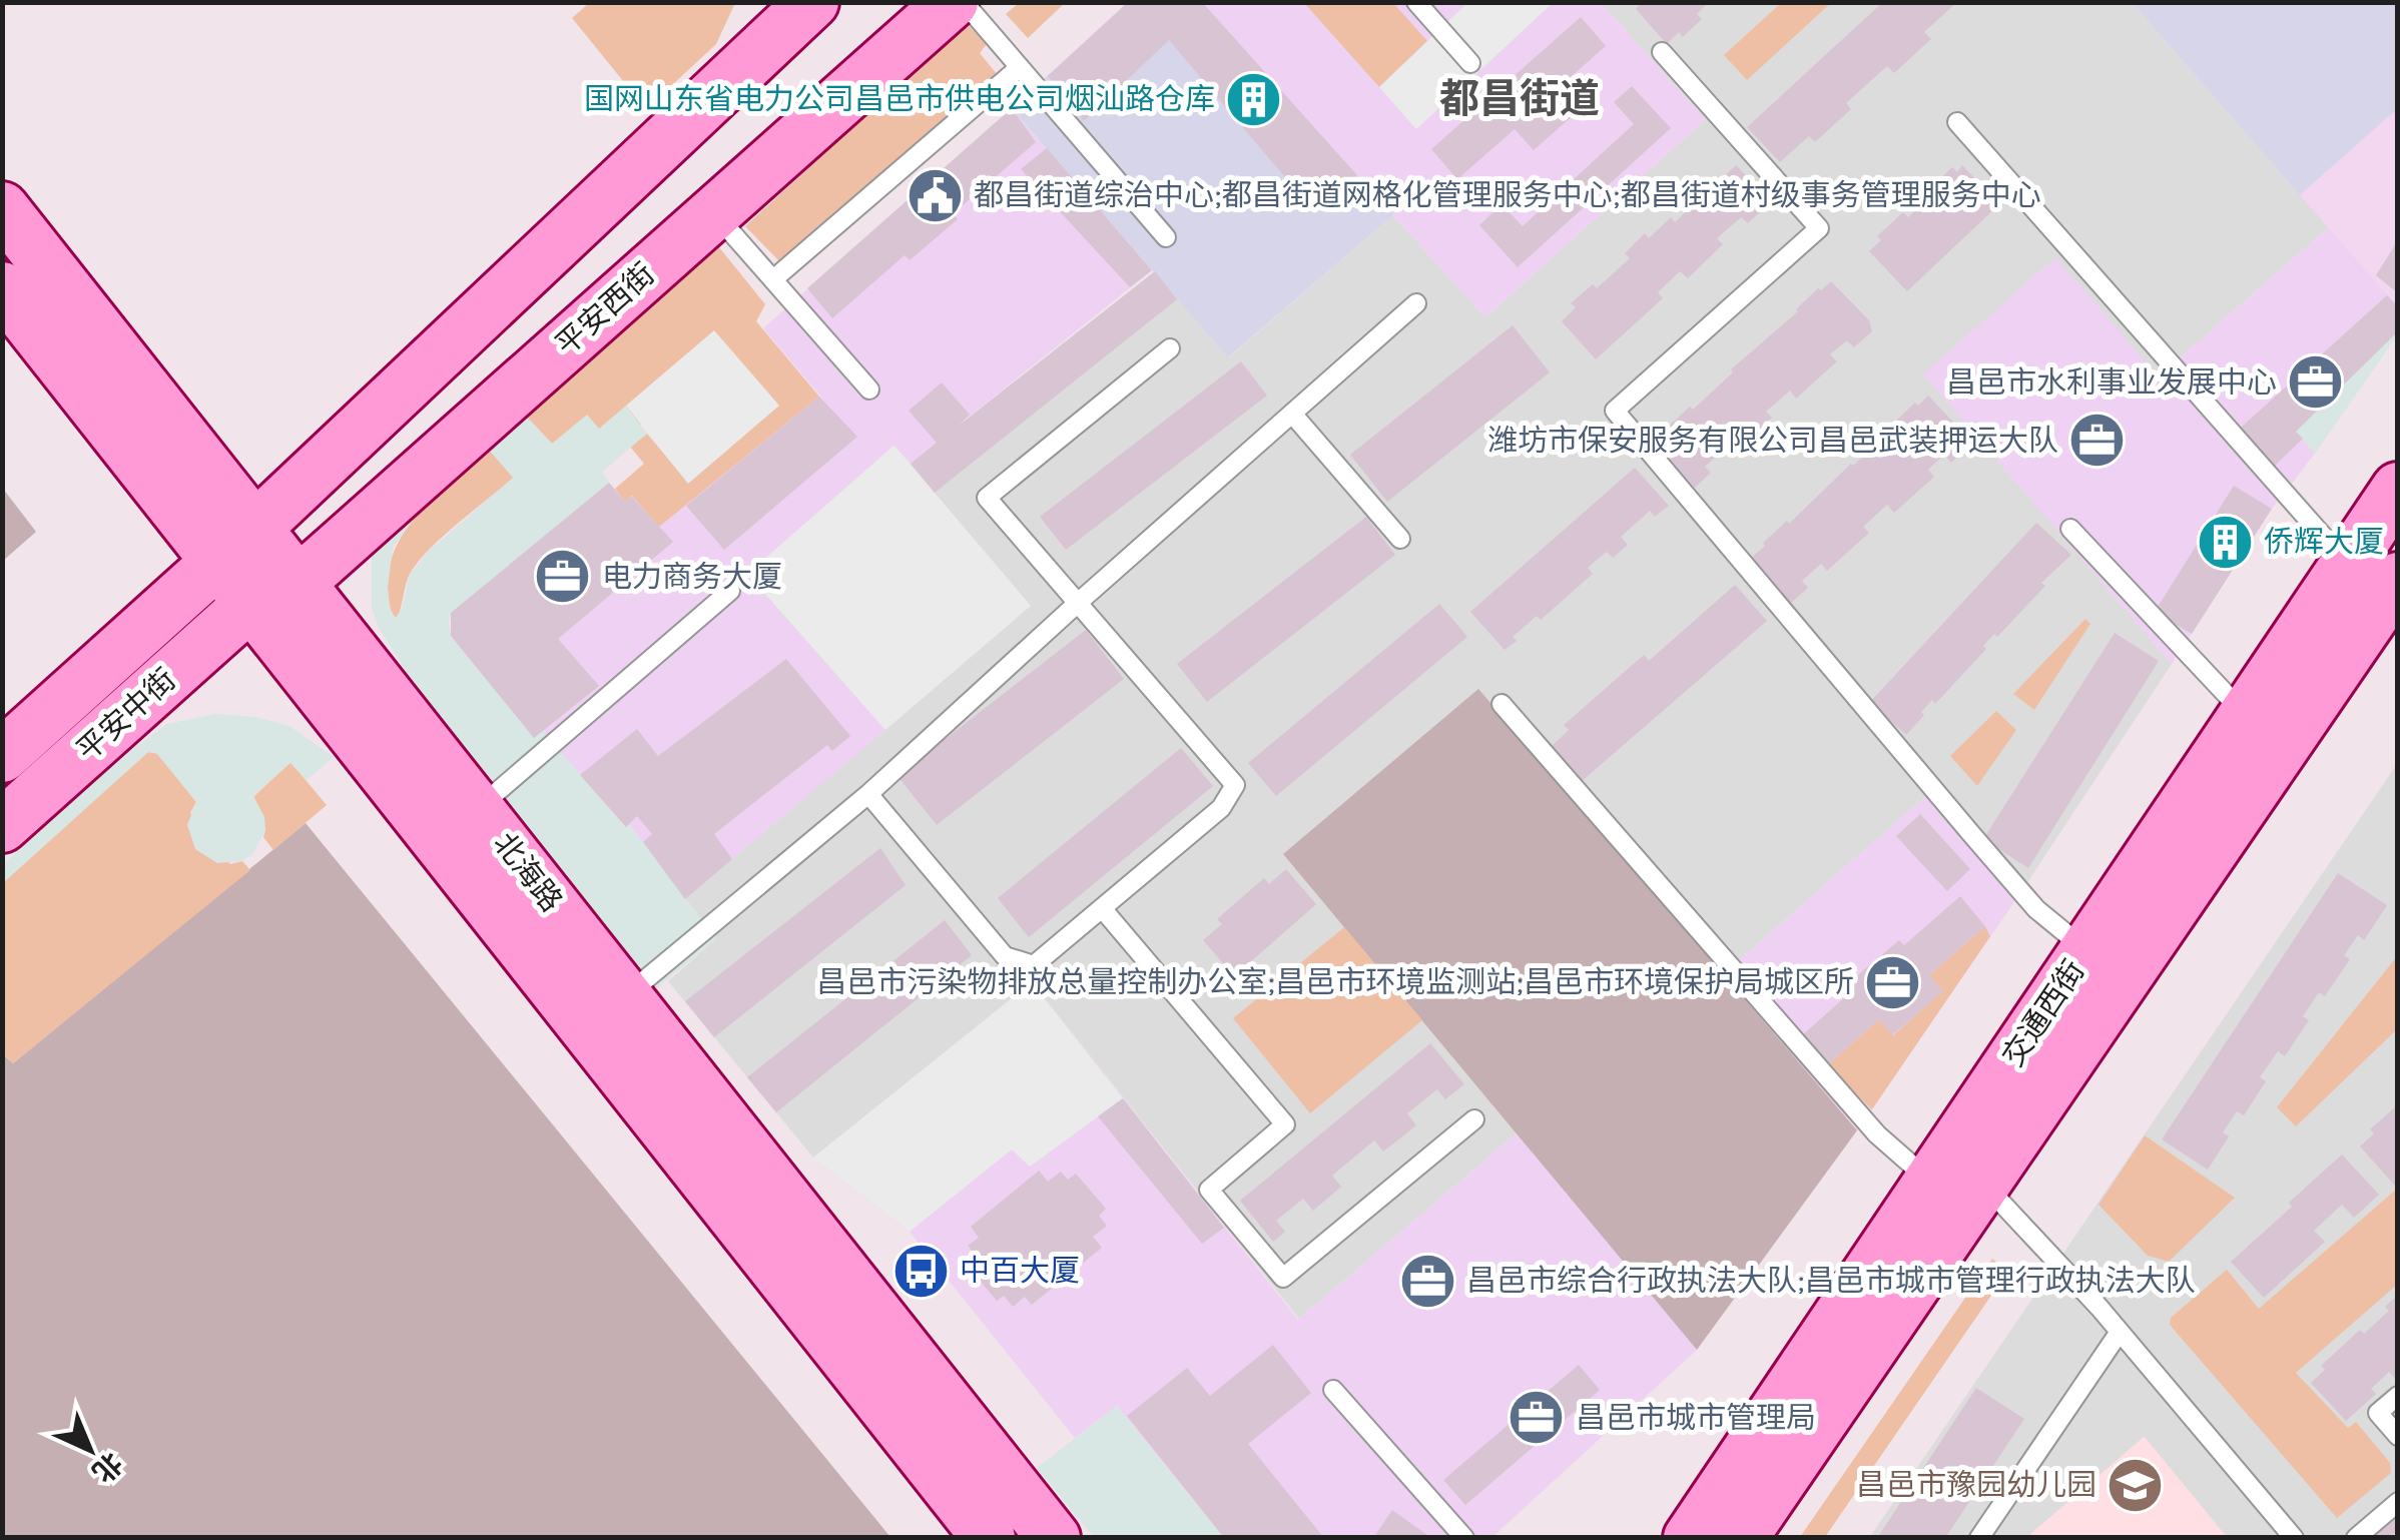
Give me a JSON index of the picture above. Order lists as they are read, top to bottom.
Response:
{
  "streets": {
    "main road": [
      "平安西街",
      "平安中街",
      "北海路",
      "交通西街"
    ]
  },
  "crossings": [
    ["平安西街", "平安中街"],
    ["平安西街", "北海路"],
    ["平安中街", "北海路"]
  ],
  "districts": ["都昌街道"],
  "places": {
    "building": ["国网山东省电力公司昌邑市供电公司烟汕路仓库", "侨辉大厦"],
    "public building": ["都昌街道综治中心;都昌街道网格化管理服务中心;都昌街道村级事务管理服务中心"],
    "office": [
      "昌邑市水利事业发展中心",
      "潍坊市保安服务有限公司昌邑武装押运大队",
      "电力商务大厦",
      "昌邑市污染物排放总量控制办公室;昌邑市环境监测站;昌邑市环境保护局城区所",
      "昌邑市综合行政执法大队;昌邑市城市管理行政执法大队",
      "昌邑市城市管理局"
    ],
    "bus stop": ["中百大厦"],
    "school or university": ["昌邑市豫园幼儿园"]
  },
  "north": "bottom right"
}
